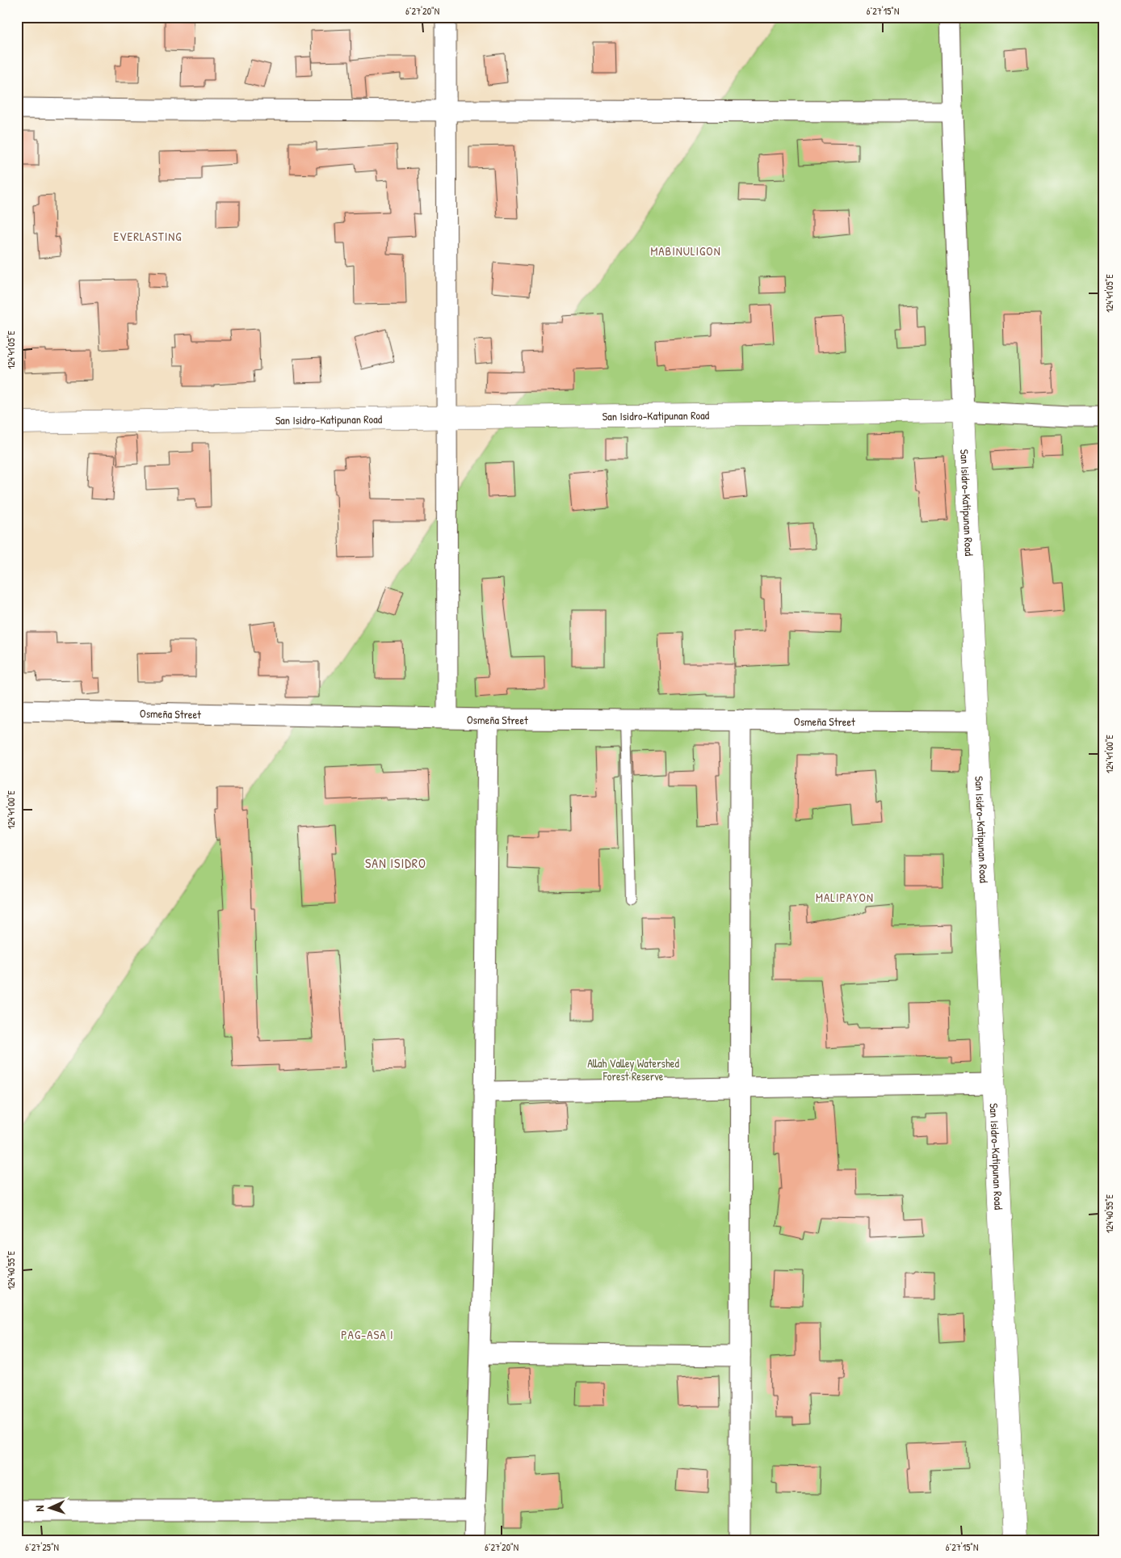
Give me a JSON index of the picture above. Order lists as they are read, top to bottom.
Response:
{
  "streets": {
    "street": ["San Isidro-Katipunan Road", "Osmeña Street"]
  },
  "crossings": [
    ["San Isidro-Katipunan Road", "Osmeña Street"]
  ],
  "districts": [
    "EVERLASTING",
    "MABINULIGON",
    "SAN ISIDRO",
    "MALIPAYON",
    "PAG-ASA I"
  ],
  "parks": ["Allah Valley Watershed Forest Reserve"],
  "north": "left",
  "coordinates": [
    "6°27'20\"N",
    "6°27'15\"N",
    "124°41'05\"E",
    "124°41'00\"E",
    "124°40'55\"E",
    "6°27'25\"N"
  ]
}
